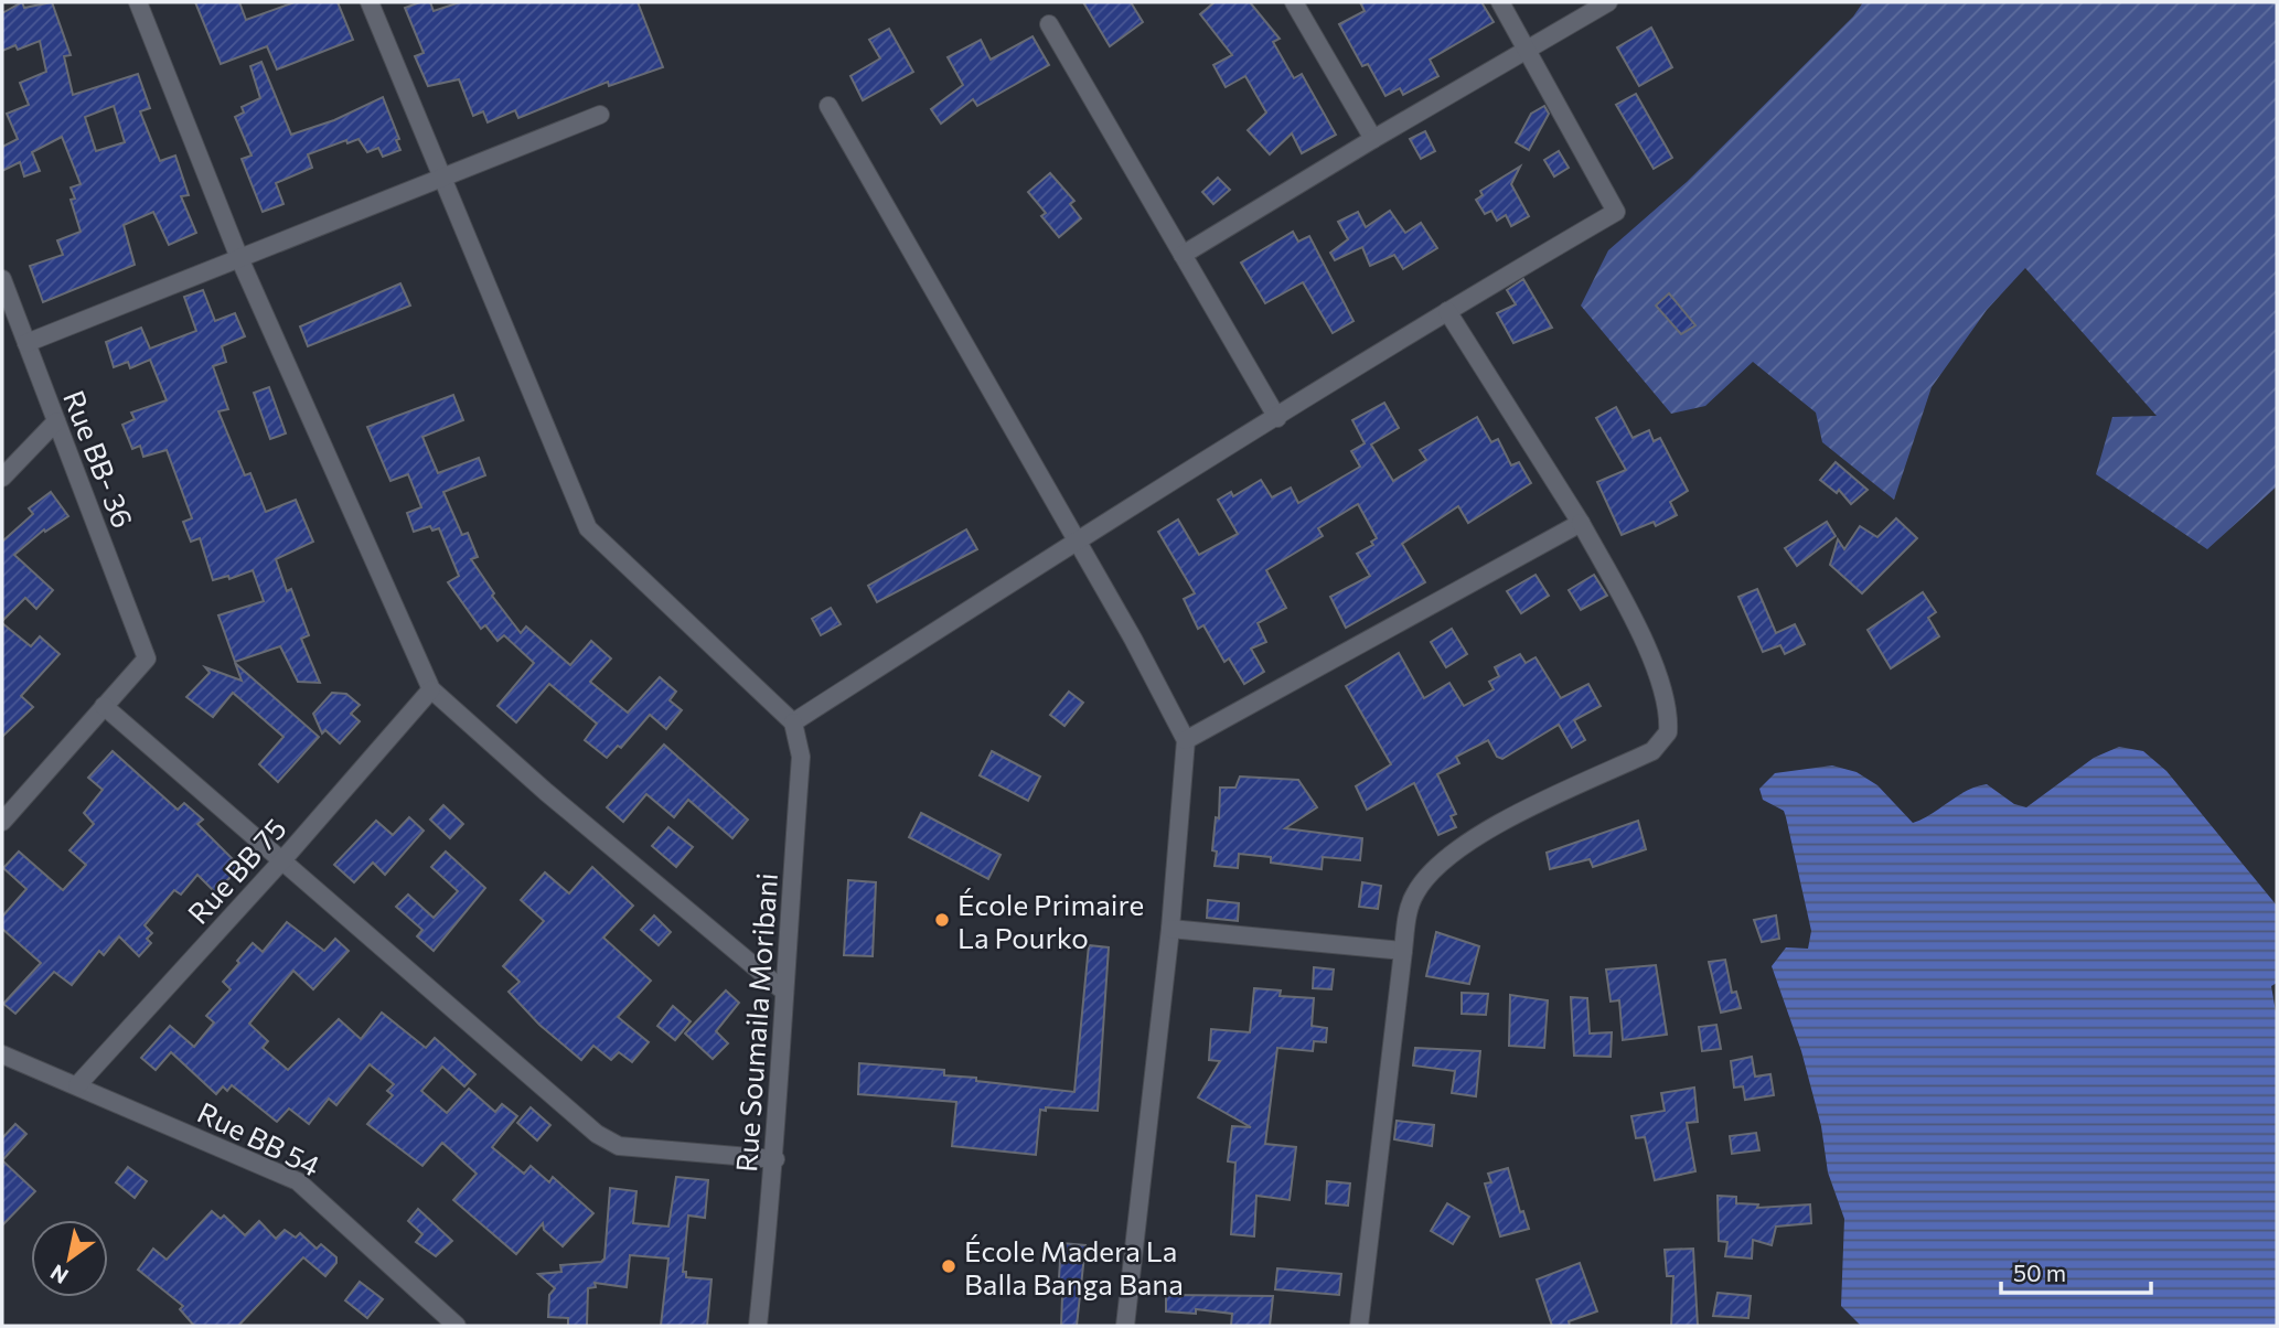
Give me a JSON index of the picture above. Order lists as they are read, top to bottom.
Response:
{
  "streets": {
    "street": [
      "Rue BB- 36",
      "Rue BB 75",
      "Rue Soumaila Moribani",
      "Rue BB 54"
    ]
  },
  "crossings": [
    ["Rue BB 75", "Rue BB 54"]
  ],
  "places": ["École Primaire La Pourko", "École Madera La Balla Banga Bana"],
  "scale_bar": "50 m",
  "north": "bottom left"
}
